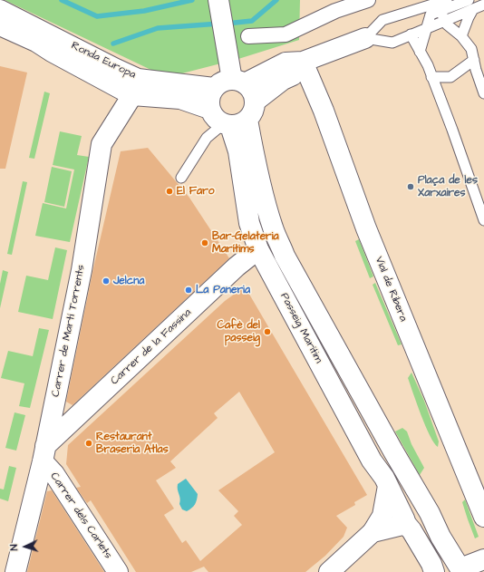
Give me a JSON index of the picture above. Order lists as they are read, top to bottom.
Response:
{
  "streets": {
    "street": [
      "Ronda Europa",
      "Vial de Ribera",
      "Passeig Marítim",
      "Carrer de Martí Torrents",
      "Carrer de la Fassina",
      "Carrer dels Carlets"
    ]
  },
  "crossings": [
    ["Ronda Europa", "Passeig Marítim"],
    ["Ronda Europa", "Carrer de Martí Torrents"],
    ["Passeig Marítim", "Carrer de la Fassina"],
    ["Carrer de Martí Torrents", "Carrer de la Fassina"],
    ["Carrer de Martí Torrents", "Carrer dels Carlets"],
    ["Carrer de la Fassina", "Carrer dels Carlets"]
  ],
  "places": [
    "Plaça de les Xarxaires",
    "El Faro",
    "Bar-Gelateria Marítims",
    "Jelcna",
    "La Paneria",
    "Cafè del passeig",
    "Restaurant Braseria Atlas"
  ],
  "north": "left"
}
